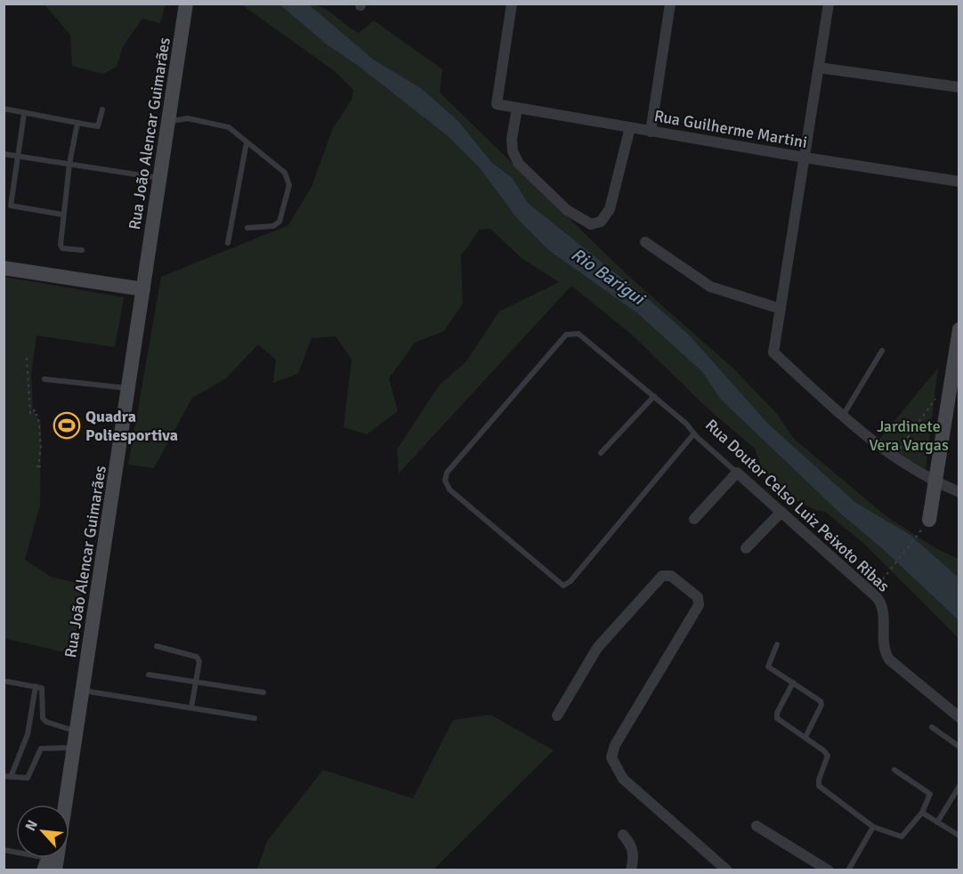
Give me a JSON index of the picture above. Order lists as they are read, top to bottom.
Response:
{
  "streets": {
    "main road": ["Rua João Alencar Guimarães"],
    "street": ["Rua Guilherme Martini", "Rua Doutor Celso Luiz Peixoto Ribas"]
  },
  "water": ["Rio Barigui"],
  "parks": ["Jardinete Vera Vargas"],
  "places": {
    "sports": ["Quadra Poliesportiva"]
  },
  "north": "top left"
}
